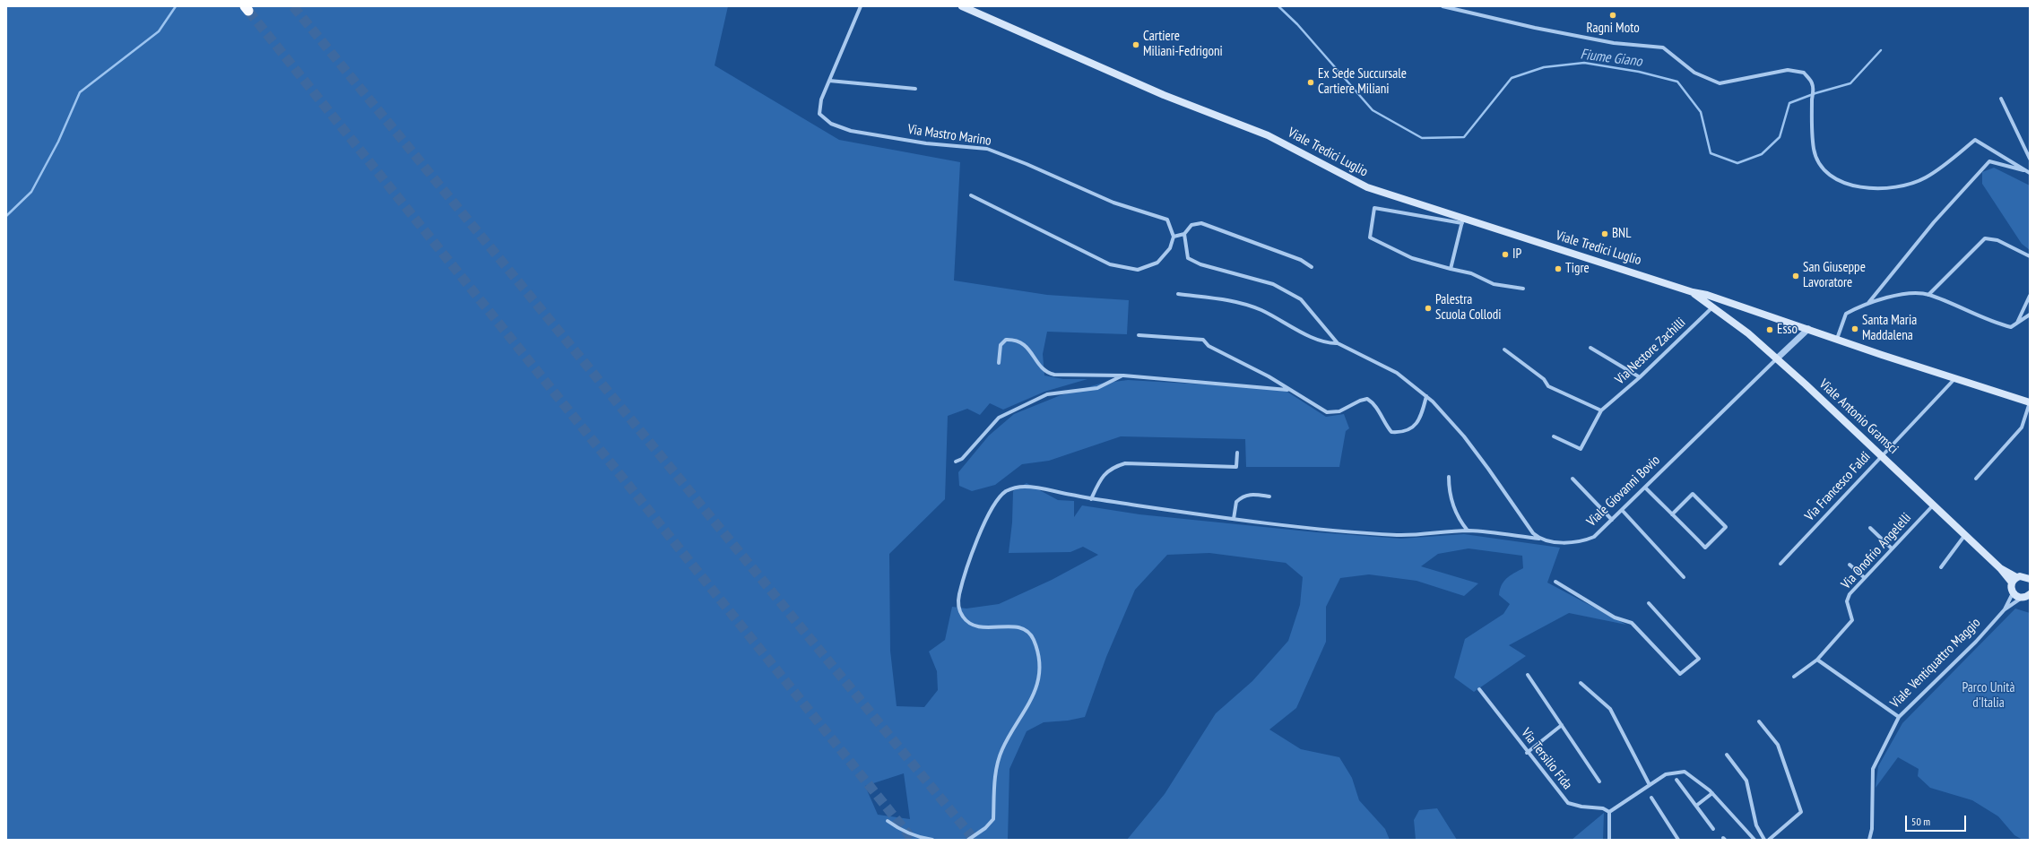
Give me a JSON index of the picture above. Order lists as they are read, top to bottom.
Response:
{
  "streets": {
    "main road": ["Viale Tredici Luglio", "Viale Antonio Gramsci"],
    "street": [
      "Via Mastro Marino",
      "Via Nestore Zachilli",
      "Via Francesco Faldi",
      "Viale Giovanni Bovio",
      "Via Onofrio Angelelli",
      "Viale Ventiquattro Maggio",
      "Via Tersilio Fida"
    ]
  },
  "crossings": [
    ["Viale Tredici Luglio", "Viale Antonio Gramsci"],
    ["Via Nestore Zachilli", "Viale Antonio Gramsci"],
    ["Viale Antonio Gramsci", "Via Francesco Faldi"],
    ["Viale Antonio Gramsci", "Viale Giovanni Bovio"],
    ["Viale Antonio Gramsci", "Via Onofrio Angelelli"]
  ],
  "water": ["Fiume Giano"],
  "parks": ["Parco Unità d'Italia"],
  "places": [
    "Ragni Moto",
    "Cartiere Miliani-Fedrigoni",
    "Ex Sede Succursale Cartiere Miliani",
    "BNL",
    "IP",
    "Tigre",
    "San Giuseppe Lavoratore",
    "Palestra Scuola Collodi",
    "Santa Maria Maddalena",
    "Esso"
  ],
  "scale_bar": "50 m"
}
